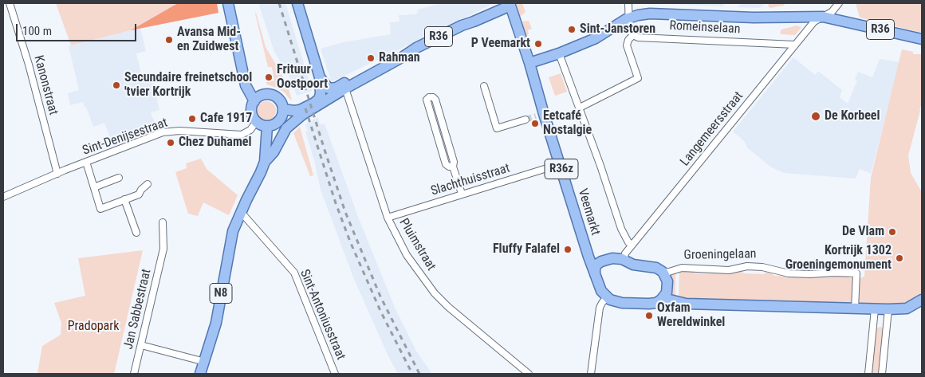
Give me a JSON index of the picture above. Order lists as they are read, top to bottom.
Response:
{
  "streets": {
    "main road": [
      "Romeinselaan",
      "R36",
      "R36z",
      "Veemarkt",
      "N8"
    ],
    "street": [
      "Kanonstraat",
      "Langemeersstraat",
      "Sint-Denijsestraat",
      "Slachthuisstraat",
      "Pluimstraat",
      "Groeningelaan",
      "Jan Sabbestraat",
      "Sint-Antoniusstraat"
    ]
  },
  "crossings": [
    ["Romeinselaan", "R36"],
    ["Romeinselaan", "Langemeersstraat"],
    ["Romeinselaan", "Veemarkt"],
    ["R36", "Langemeersstraat"],
    ["R36", "Sint-Denijsestraat"],
    ["R36", "Veemarkt"],
    ["R36", "Pluimstraat"],
    ["R36", "N8"],
    ["Kanonstraat", "Sint-Denijsestraat"],
    ["Langemeersstraat", "Veemarkt"],
    ["Sint-Denijsestraat", "N8"],
    ["Slachthuisstraat", "Veemarkt"],
    ["Slachthuisstraat", "Pluimstraat"],
    ["N8", "Sint-Antoniusstraat"]
  ],
  "parks": ["Pradopark"],
  "places": [
    "Sint-Janstoren",
    "Avansa Mid- en Zuidwest",
    "P Veemarkt",
    "Rahman",
    "Frituur Oostpoort",
    "Secundaire freinetschool 'tvier Kortrijk",
    "De Korbeel",
    "Cafe 1917",
    "Eetcafé Nostalgie",
    "Chez Duhamel",
    "De Vlam",
    "Fluffy Falafel",
    "Kortrijk 1302 Groeningemonument",
    "Oxfam Wereldwinkel"
  ],
  "scale_bar": "100 m"
}
